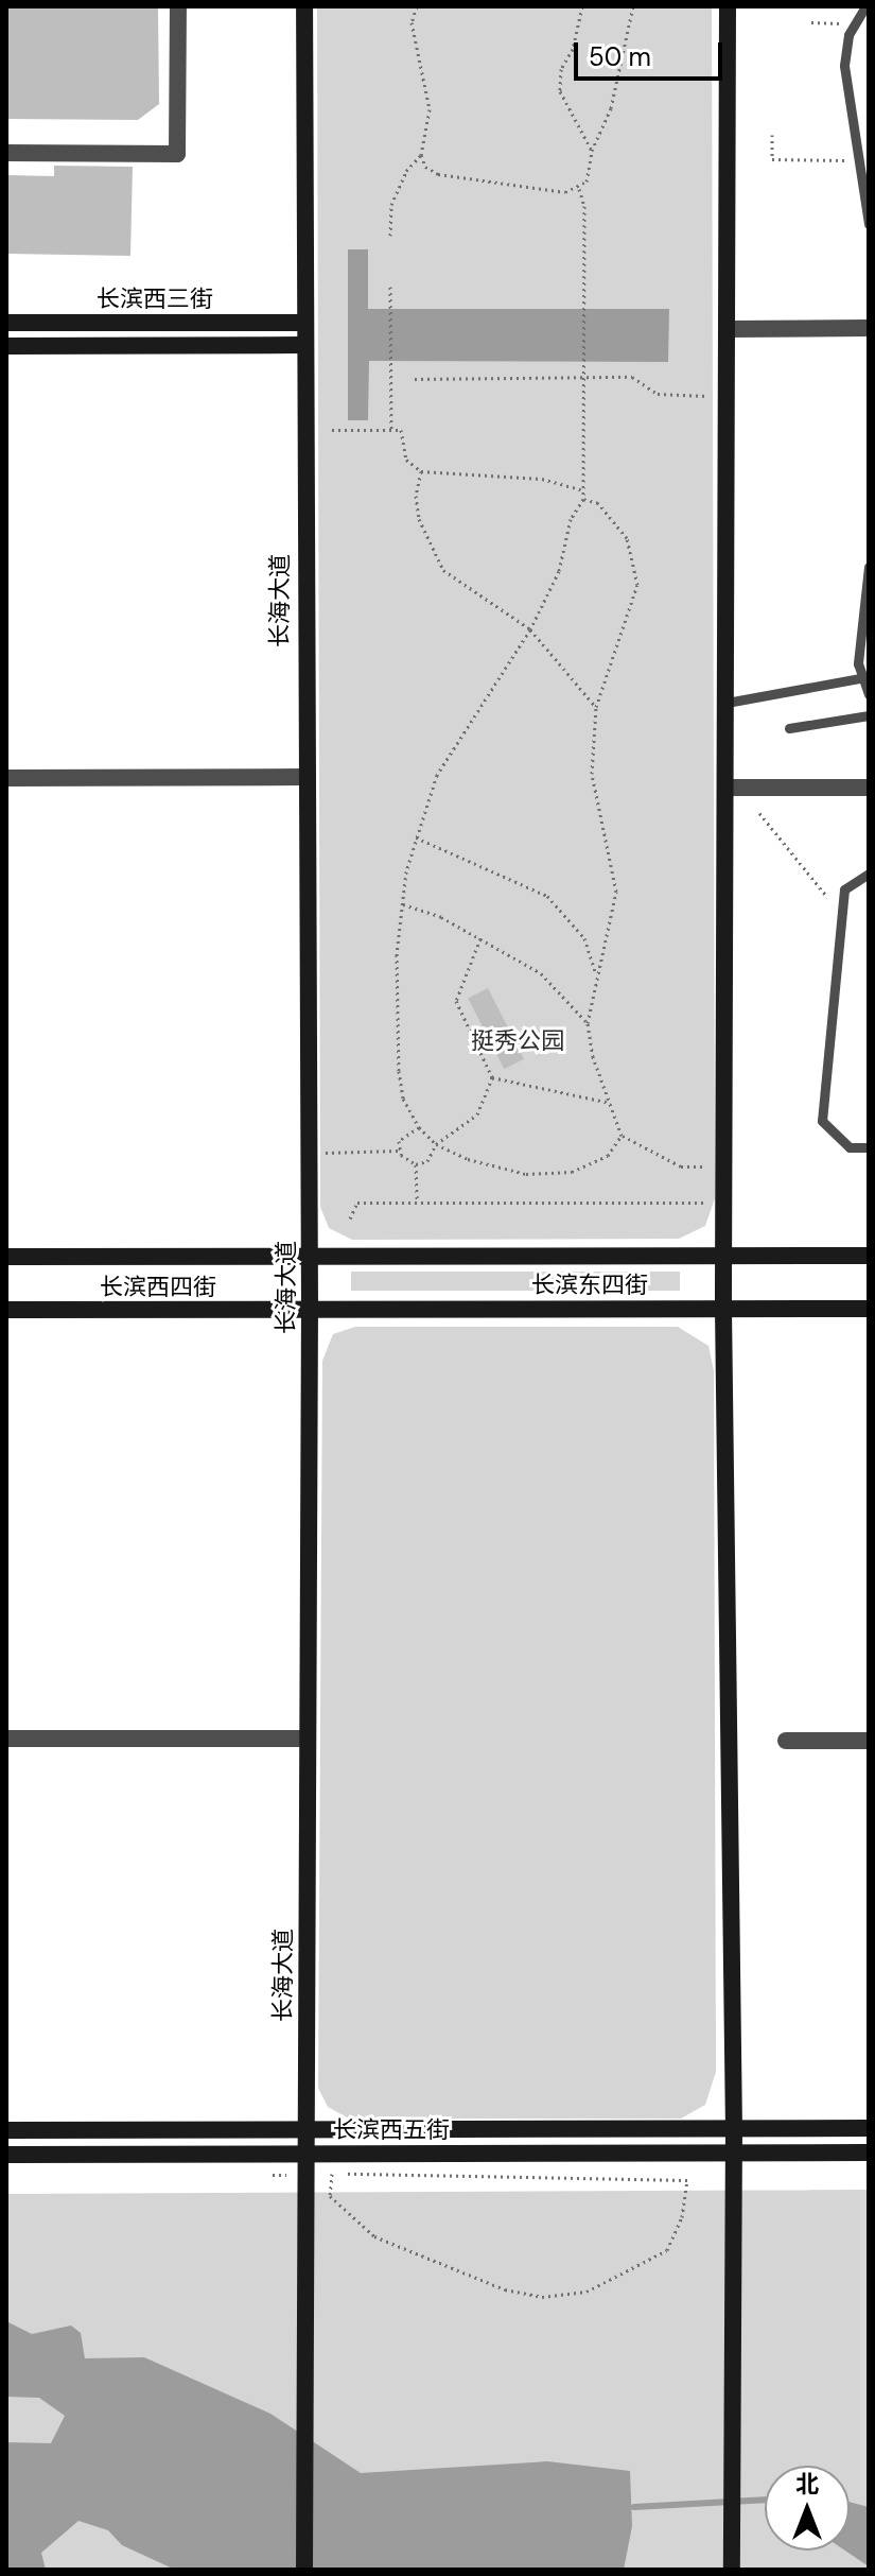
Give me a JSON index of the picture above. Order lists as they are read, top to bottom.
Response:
{
  "streets": {
    "street": [
      "长滨西三街",
      "长海大道",
      "长滨东四街",
      "长滨西四街",
      "长滨西五街"
    ]
  },
  "crossings": [
    ["长滨西三街", "长海大道"],
    ["长海大道", "长滨东四街"],
    ["长海大道", "长滨西四街"],
    ["长海大道", "长滨西五街"],
    ["长滨东四街", "长滨西四街"]
  ],
  "parks": ["挺秀公园"],
  "scale_bar": "50 m",
  "north": "top"
}
